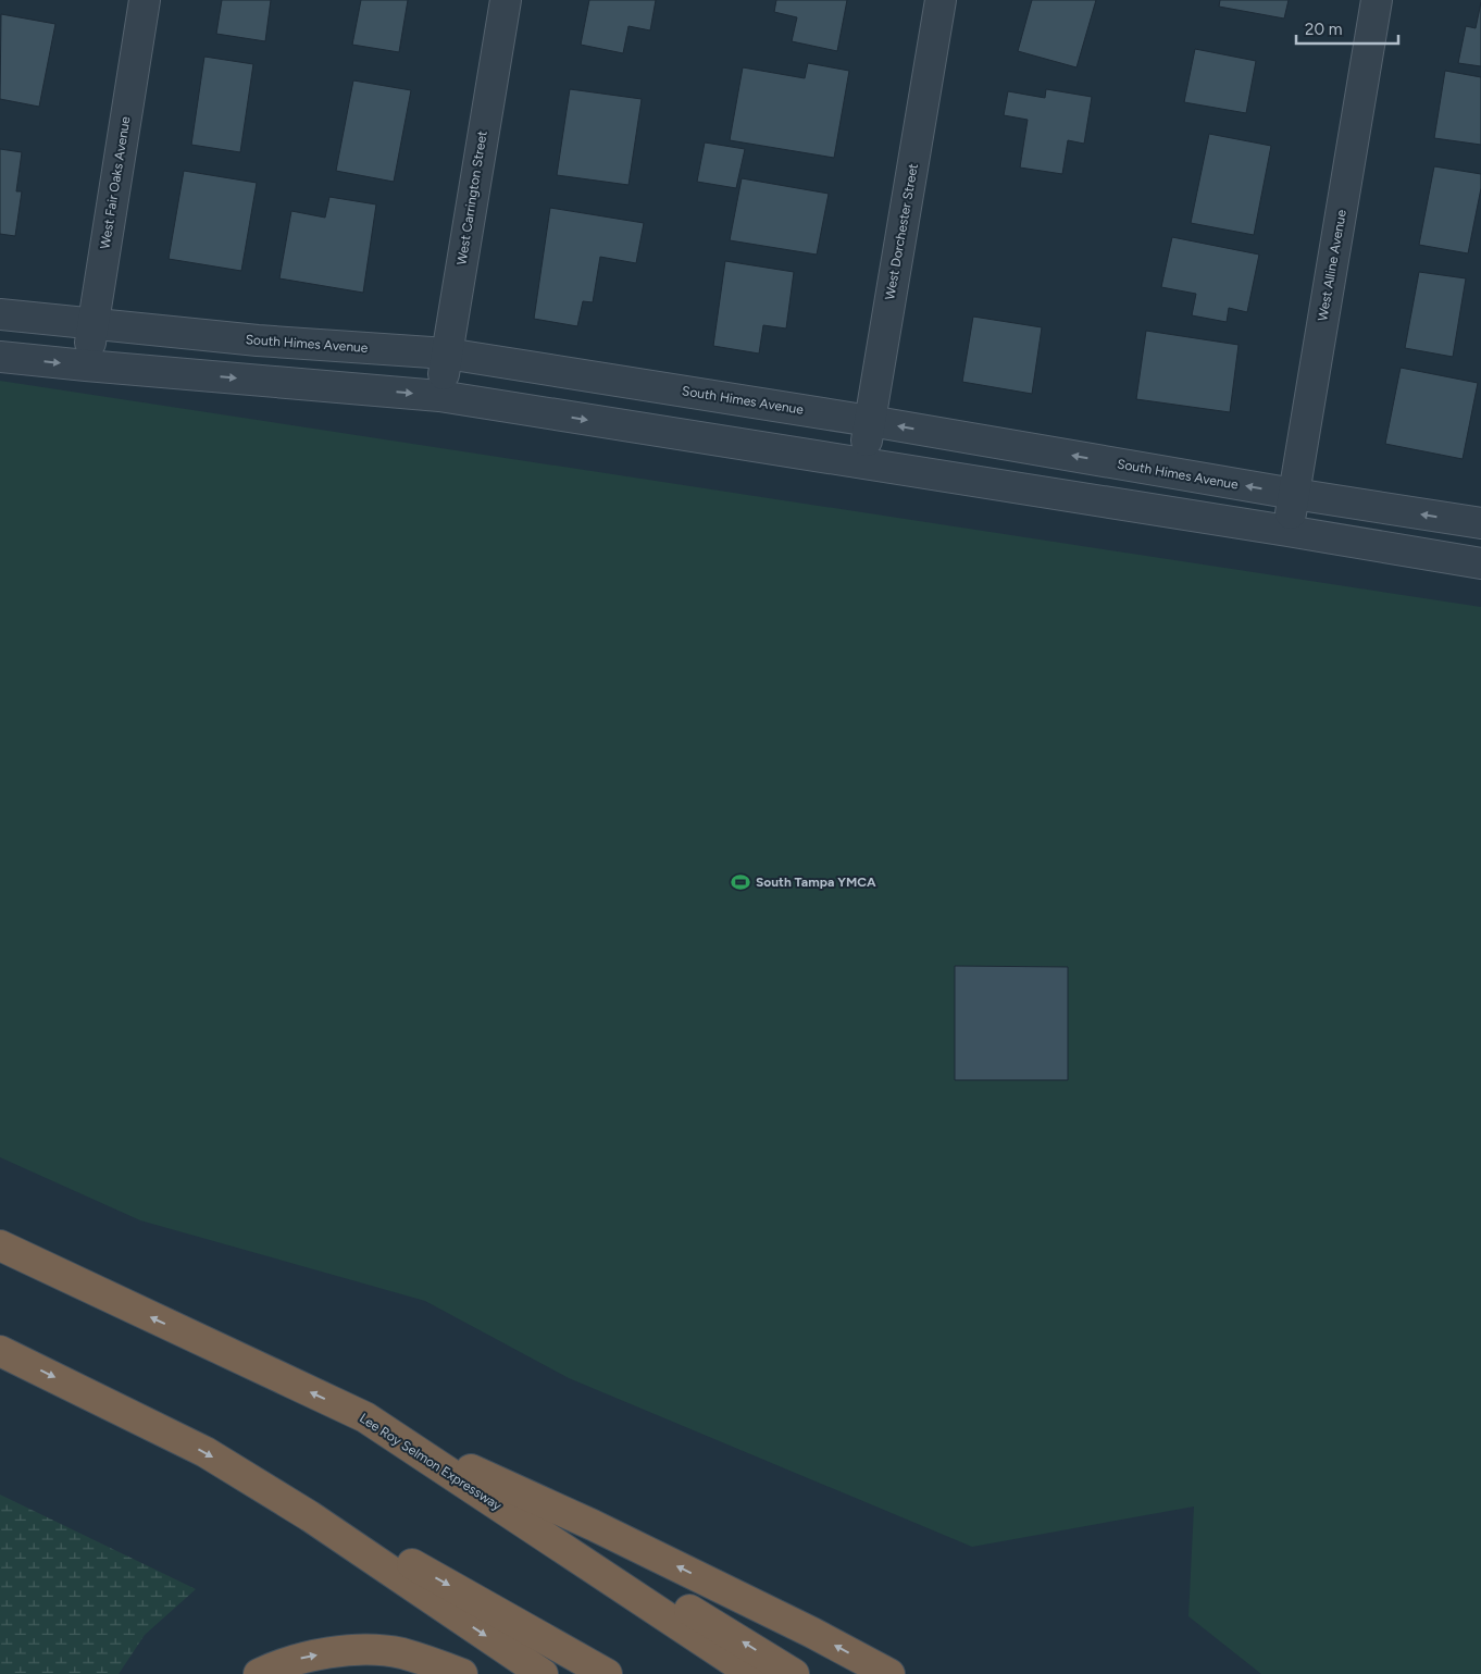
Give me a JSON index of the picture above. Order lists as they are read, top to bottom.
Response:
{
  "streets": {
    "highway": ["Lee Roy Selmon Expressway"],
    "street": [
      "West Fair Oaks Avenue",
      "West Carrington Street",
      "West Dorchester Street",
      "West Alline Avenue",
      "South Himes Avenue"
    ]
  },
  "crossings": [
    ["West Fair Oaks Avenue", "South Himes Avenue"],
    ["West Carrington Street", "South Himes Avenue"],
    ["West Dorchester Street", "South Himes Avenue"],
    ["West Alline Avenue", "South Himes Avenue"]
  ],
  "places": {
    "sports": ["South Tampa YMCA"]
  },
  "scale_bar": "20 m"
}
